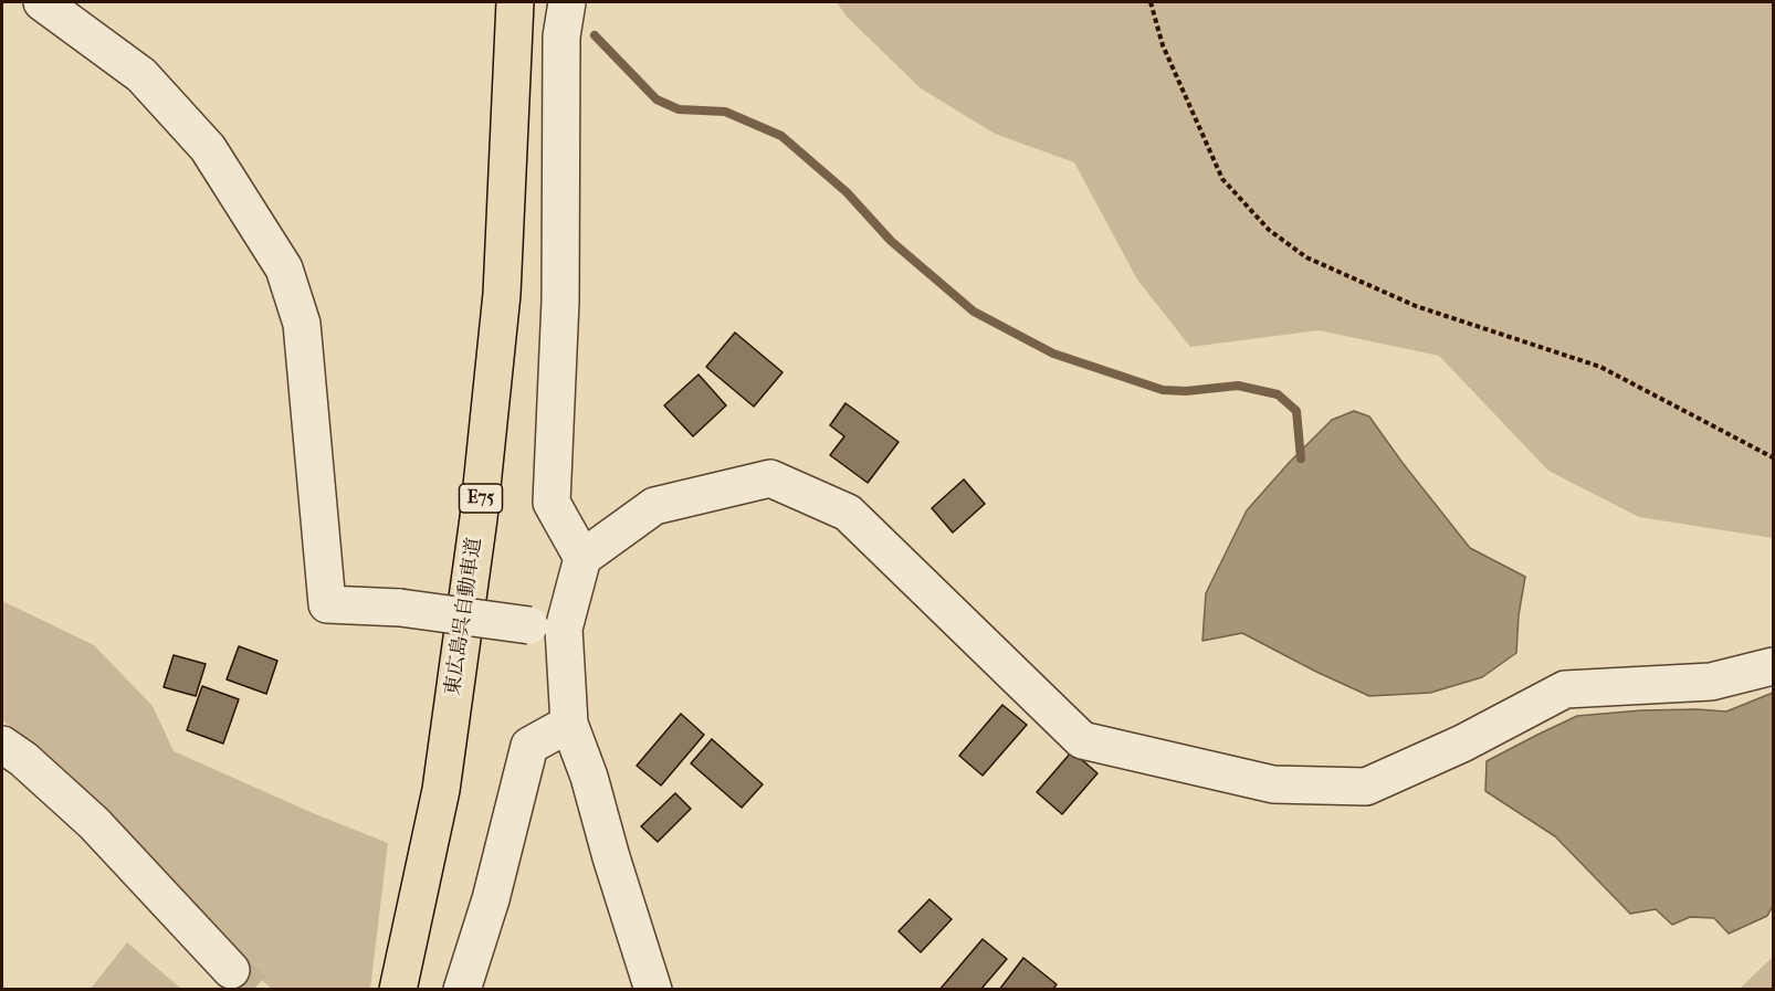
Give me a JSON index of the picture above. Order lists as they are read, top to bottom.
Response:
{
  "streets": {
    "highway": ["E75", "東広島呉自動車道"]
  }
}
